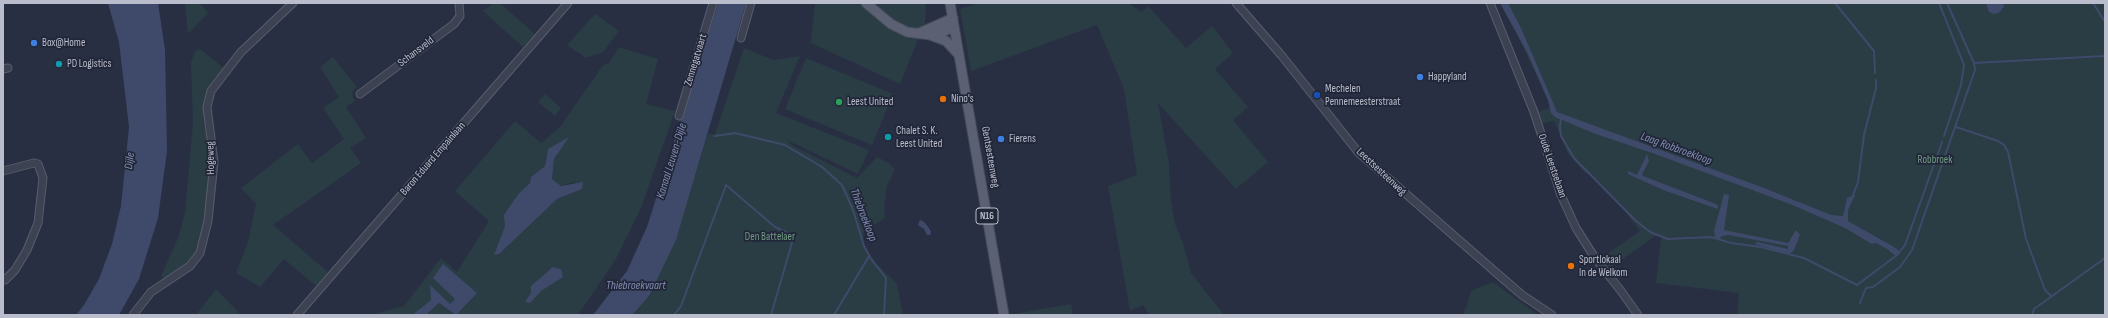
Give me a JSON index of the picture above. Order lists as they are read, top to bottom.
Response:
{
  "streets": {
    "main road": ["Gentsesteenweg", "N16"],
    "street": [
      "Schansveld",
      "Zennegatvaart",
      "Hogeweg",
      "Baron Eduard Empainlaan",
      "Oude Leestsebaan",
      "Leestsesteenweg"
    ]
  },
  "water": [
    "Laag Robbroekloop",
    "Dijle",
    "Kanaal Leuven-Dijle",
    "Thiebroekloop",
    "Thiebroekvaart"
  ],
  "parks": ["Robbroek", "Den Battelaer"],
  "places": [
    "Box@Home",
    "PD Logistics",
    "Happyland",
    "Mechelen Pennemeesterstraat",
    "Nino's",
    "Leest United",
    "Chalet S. K. Leest United",
    "Fierens",
    "Sportlokaal In de Welkom"
  ]
}
